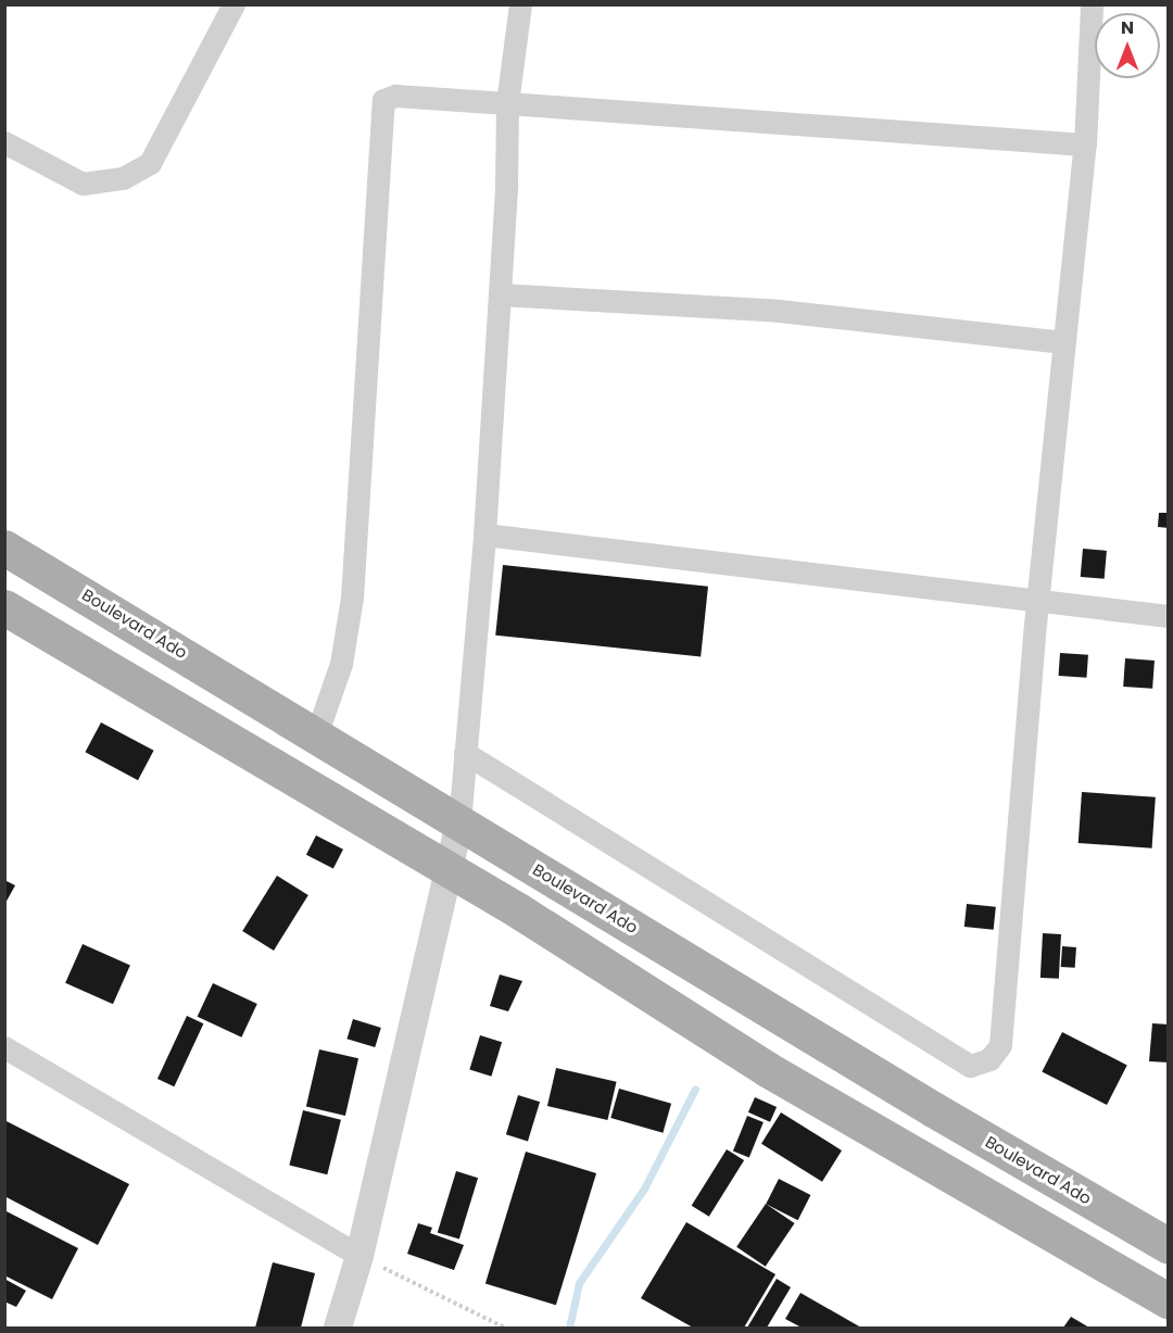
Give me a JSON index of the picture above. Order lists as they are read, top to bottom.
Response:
{
  "streets": {
    "main road": ["Boulevard Ado"]
  },
  "north": "top"
}
